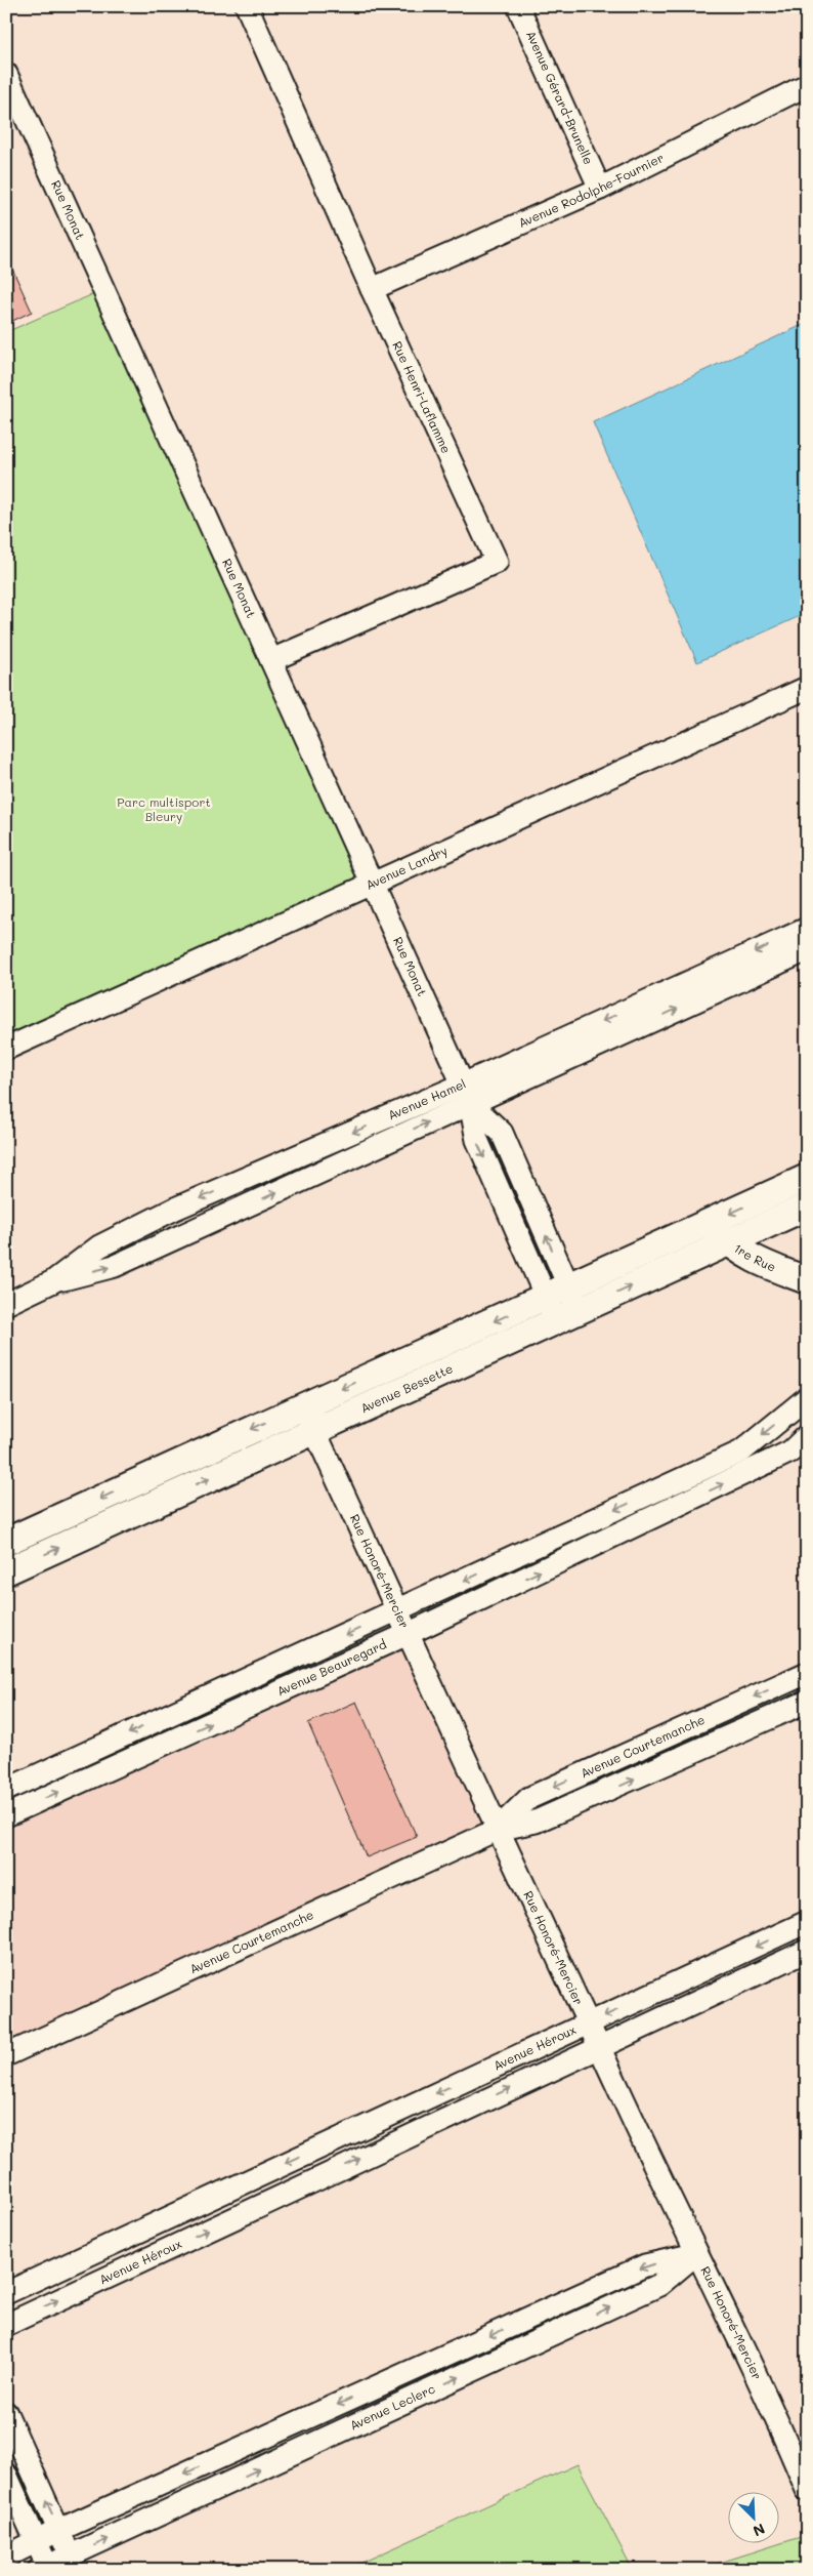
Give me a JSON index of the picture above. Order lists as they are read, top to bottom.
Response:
{
  "streets": {
    "street": [
      "Avenue Gérard-Brunelle",
      "Avenue Rodolphe-Fournier",
      "Rue Monat",
      "Rue Henri-Laflamme",
      "Avenue Landry",
      "Avenue Hamel",
      "1re Rue",
      "Avenue Bessette",
      "Rue Honoré-Mercier",
      "Avenue Beauregard",
      "Avenue Courtemanche",
      "Avenue Héroux",
      "Avenue Leclerc"
    ]
  },
  "crossings": [
    ["Avenue Gérard-Brunelle", "Avenue Rodolphe-Fournier"],
    ["Avenue Rodolphe-Fournier", "Rue Henri-Laflamme"],
    ["Rue Monat", "Rue Henri-Laflamme"],
    ["Rue Monat", "Avenue Landry"],
    ["Rue Monat", "Avenue Hamel"],
    ["Rue Monat", "Avenue Bessette"],
    ["1re Rue", "Avenue Bessette"],
    ["Avenue Bessette", "Rue Honoré-Mercier"],
    ["Rue Honoré-Mercier", "Avenue Beauregard"],
    ["Rue Honoré-Mercier", "Avenue Courtemanche"],
    ["Rue Honoré-Mercier", "Avenue Héroux"],
    ["Rue Honoré-Mercier", "Avenue Leclerc"]
  ],
  "parks": ["Parc multisport Bleury"],
  "north": "bottom right"
}
